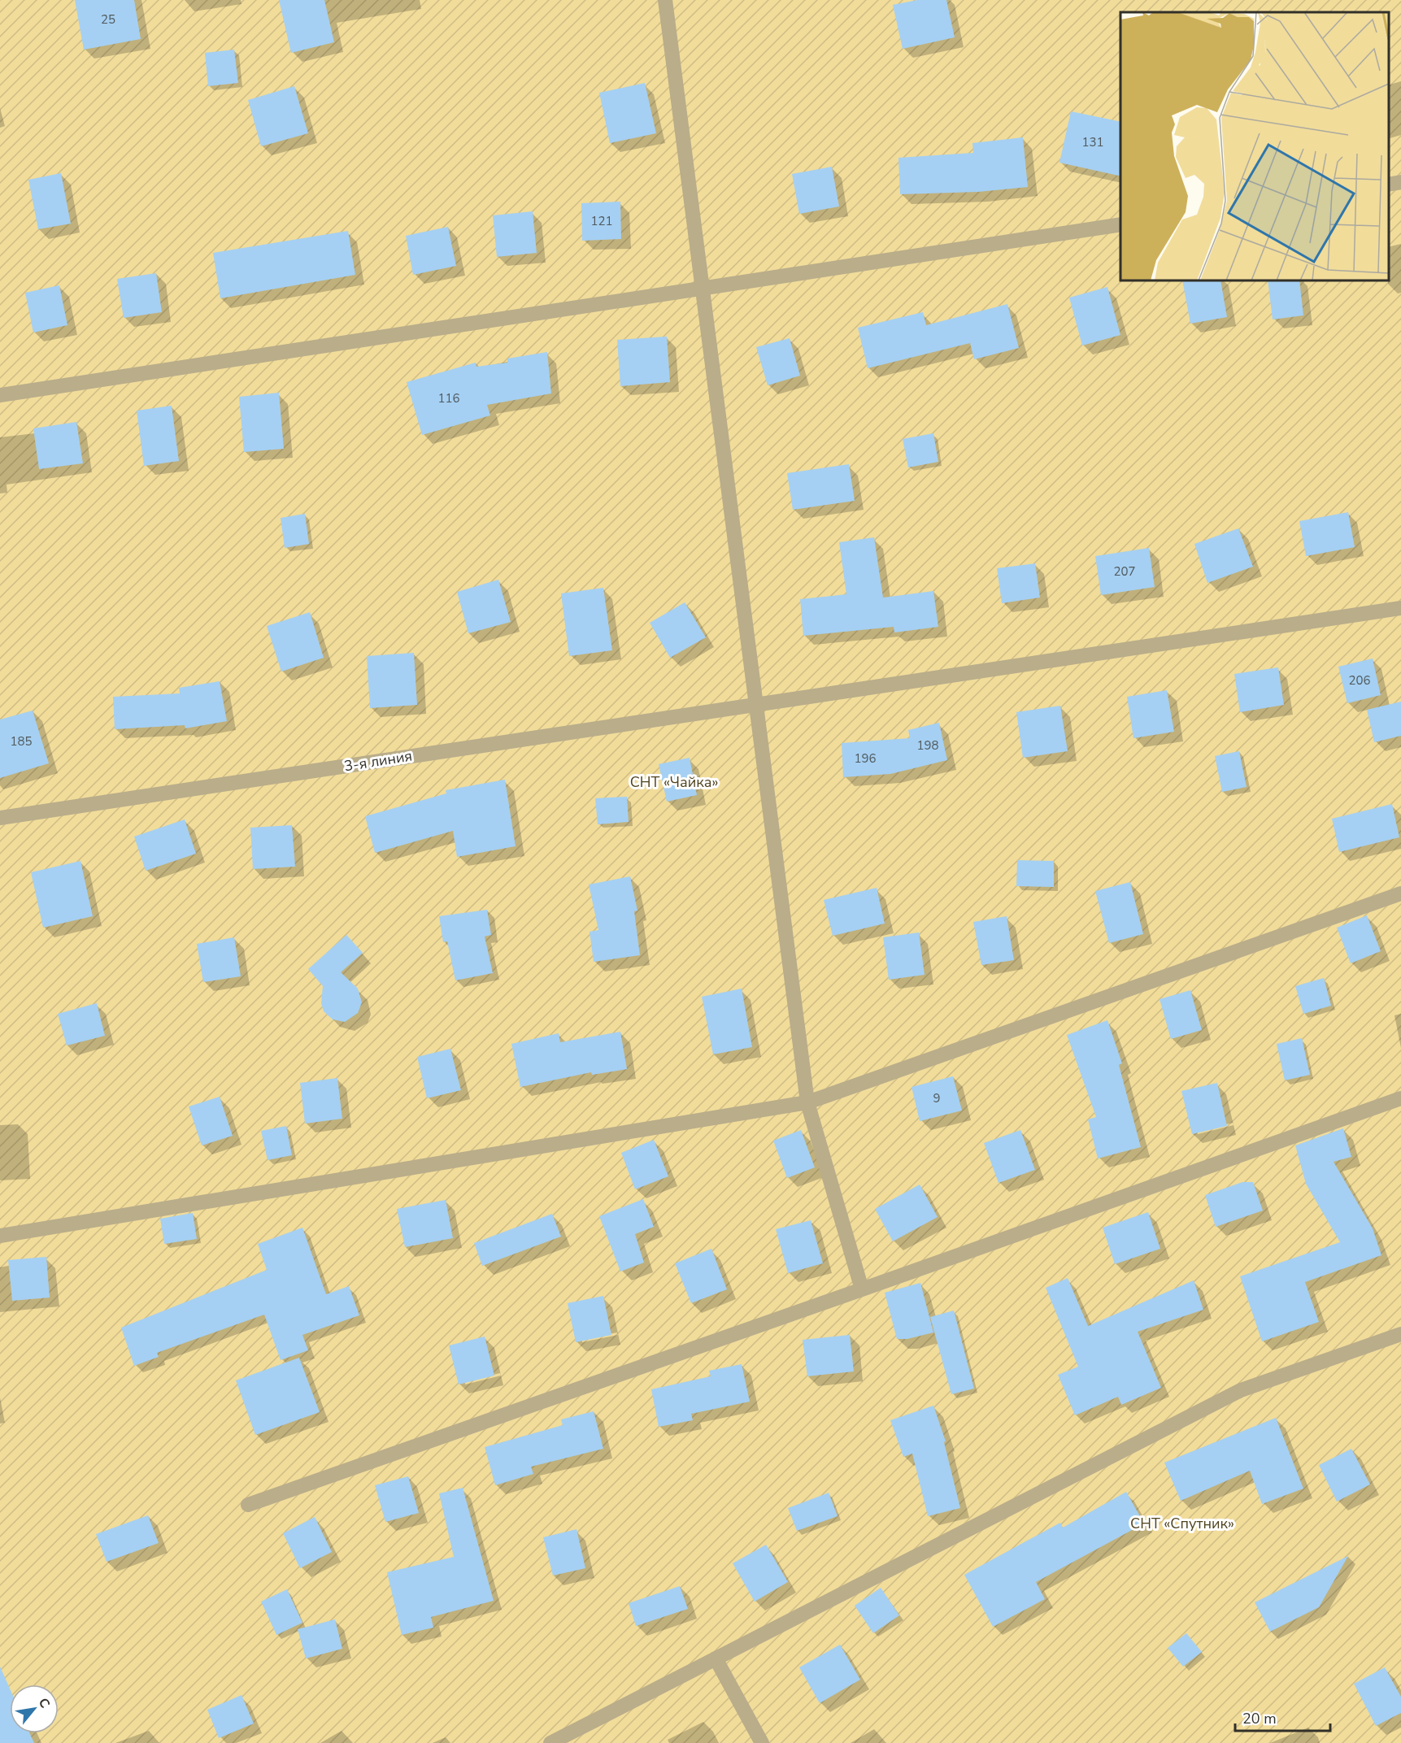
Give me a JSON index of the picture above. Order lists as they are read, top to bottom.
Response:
{
  "streets": {
    "street": ["3-я линия"]
  },
  "parks": ["СНТ «Чайка»", "СНТ «Спутник»"],
  "house_numbers": [
    "25",
    "131",
    "121",
    "116",
    "207",
    "206",
    "185",
    "198",
    "196",
    "9"
  ],
  "scale_bar": "20 m",
  "north": "top right"
}
